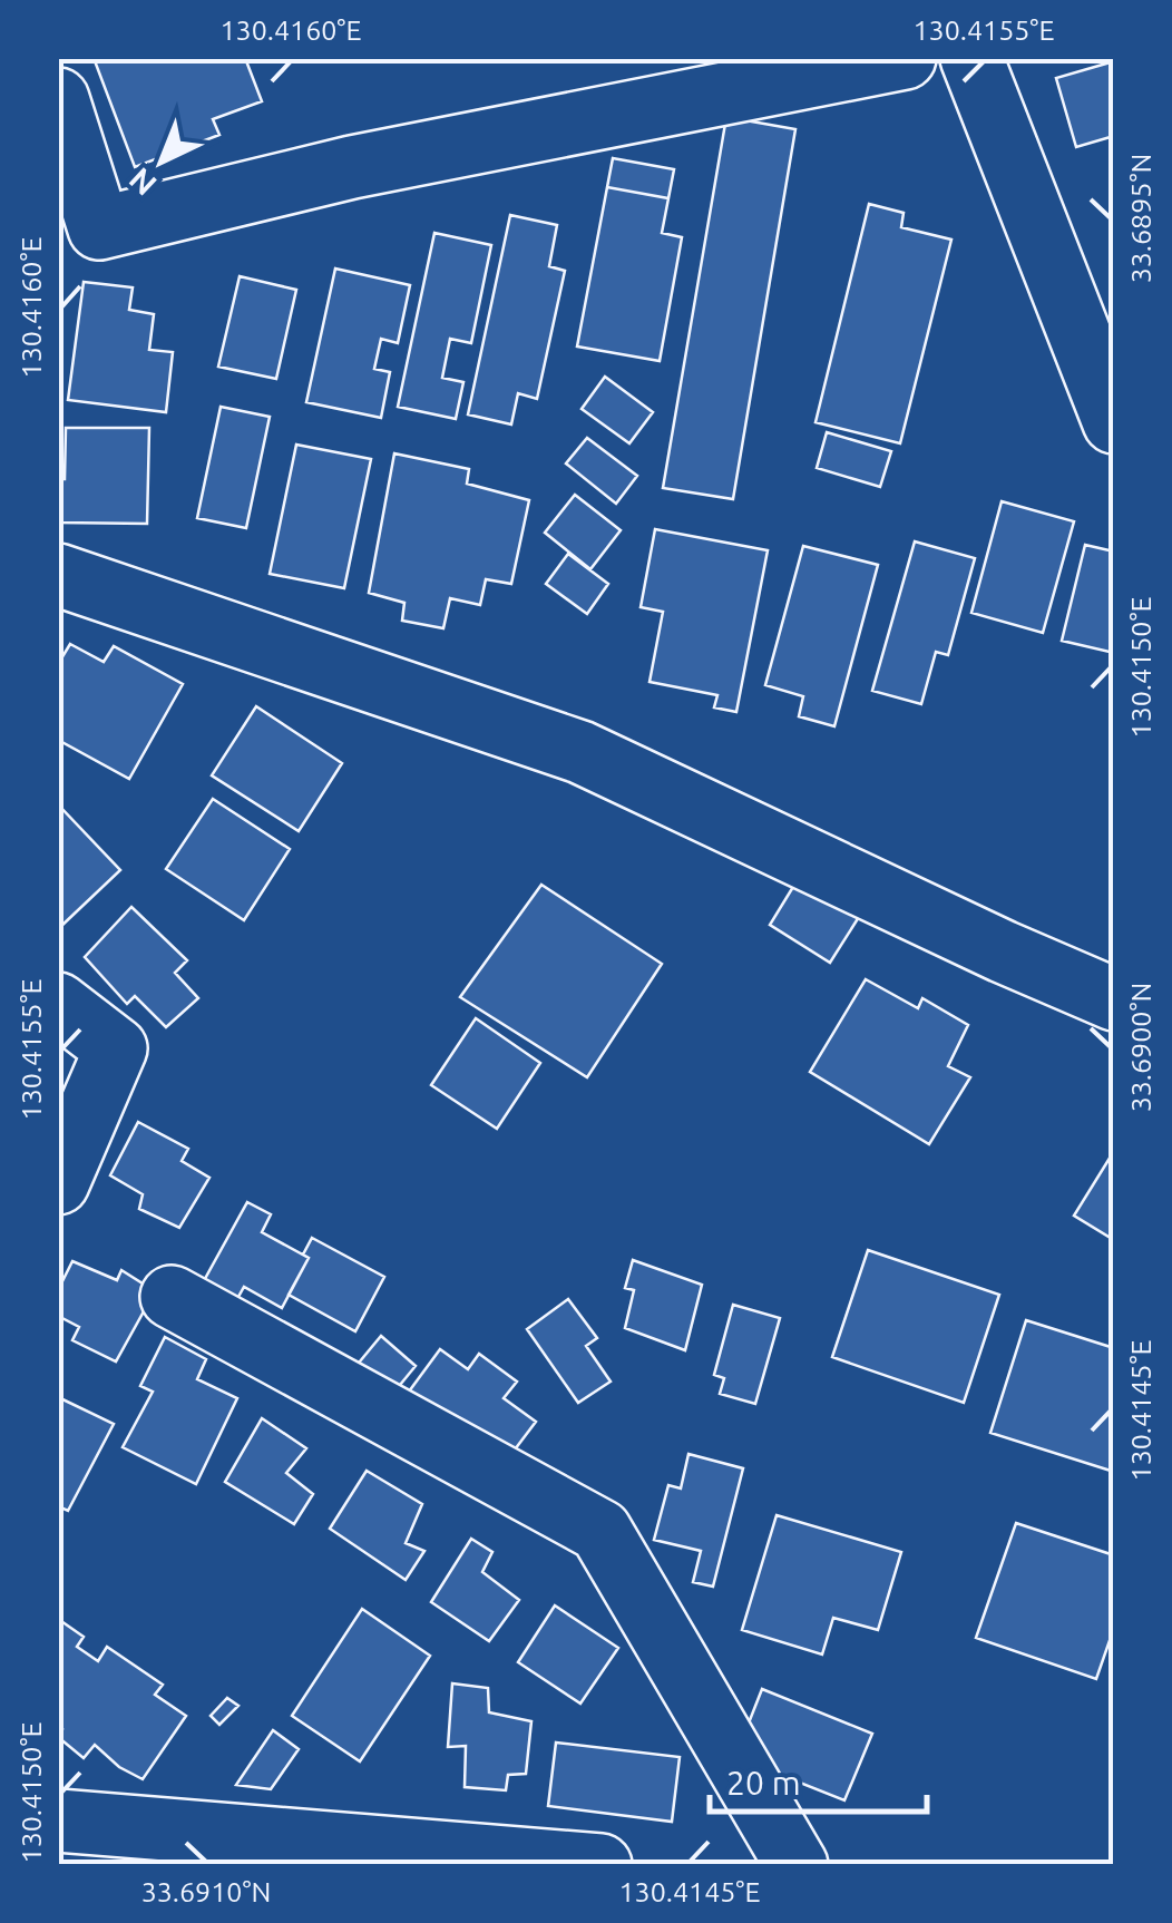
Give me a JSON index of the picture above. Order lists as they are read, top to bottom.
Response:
{
  "scale_bar": "20 m",
  "north": "bottom left",
  "coordinates": [
    "130.4160°E",
    "130.4155°E",
    "33.6895°N",
    "130.4150°E",
    "33.6900°N",
    "130.4145°E",
    "33.6910°N"
  ]
}
